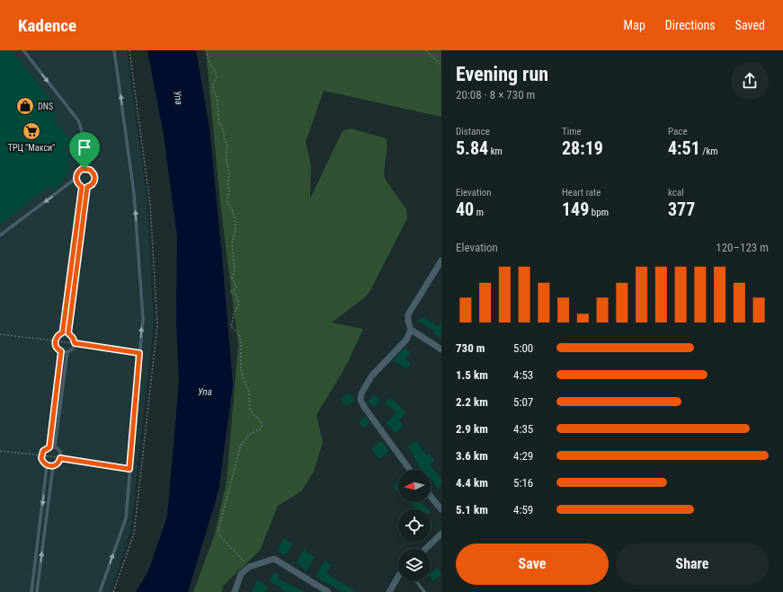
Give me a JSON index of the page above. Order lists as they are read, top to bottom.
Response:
{
  "water": ["Упа"],
  "places": {
    "shop": ["DNS"],
    "supermarket": ["ТРЦ \"Макси\""]
  },
  "north": "left",
  "page": {
    "header": "Kadence",
    "nav": ["Map", "Directions", "Saved"],
    "heading": ["Evening run", "20:08 · 8 × 730 m"],
    "stats": [
      ["Distance", "5.84 km"],
      ["Time", "28:19"],
      ["Pace", "4:51 /km"],
      ["Elevation", "40 m"],
      ["Heart rate", "149 bpm"],
      ["kcal", "377"]
    ],
    "chart": ["Elevation", "120–123 m"],
    "list": [
      {
        "name": "730 m",
        "note": "5:00"
      },
      {
        "name": "1.5 km",
        "note": "4:53"
      },
      {
        "name": "2.2 km",
        "note": "5:07"
      },
      {
        "name": "2.9 km",
        "note": "4:35"
      },
      {
        "name": "3.6 km",
        "note": "4:29"
      },
      {
        "name": "4.4 km",
        "note": "5:16"
      },
      {
        "name": "5.1 km",
        "note": "4:59"
      }
    ],
    "buttons": ["Save", "Share"]
  }
}
